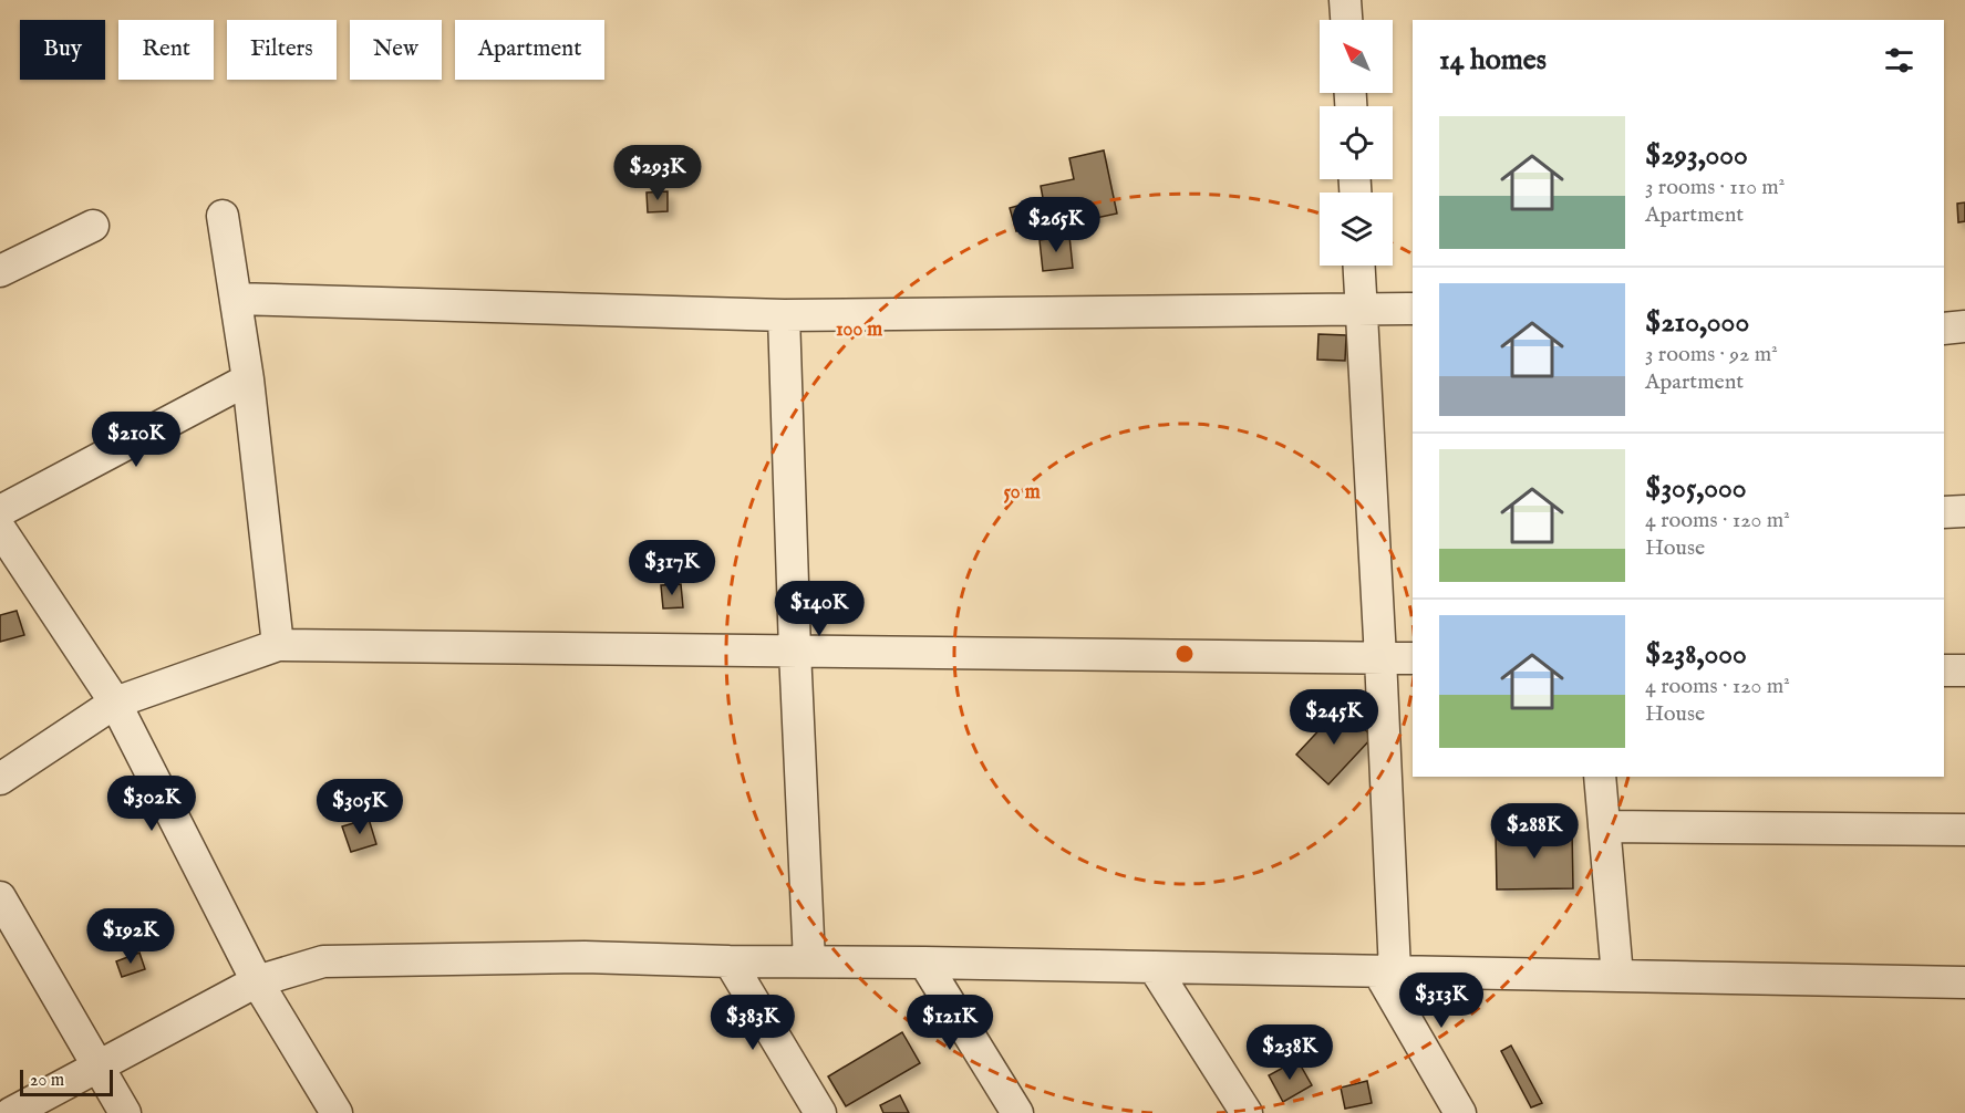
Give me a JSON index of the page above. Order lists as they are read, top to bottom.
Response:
{
  "scale_bar": "20 m",
  "north": "top left",
  "page": {
    "chip": [
      "Buy",
      "Rent",
      "Filters",
      "New",
      "Apartment"
    ],
    "heading": "14 homes",
    "list": [
      {
        "name": "$293,000",
        "note": "3 rooms · 110 m² · Apartment"
      },
      {
        "name": "$210,000",
        "note": "3 rooms · 92 m² · Apartment"
      },
      {
        "name": "$305,000",
        "note": "4 rooms · 120 m² · House"
      },
      {
        "name": "$238,000",
        "note": "4 rooms · 120 m² · House"
      }
    ],
    "price": [
      "$293K",
      "$265K",
      "$210K",
      "$317K",
      "$140K",
      "$245K",
      "$302K",
      "$305K",
      "$288K",
      "$192K",
      "$313K",
      "$383K",
      "$121K",
      "$238K"
    ],
    "scale": "20 m"
  },
  "rings": ["100 m", "50 m"]
}
